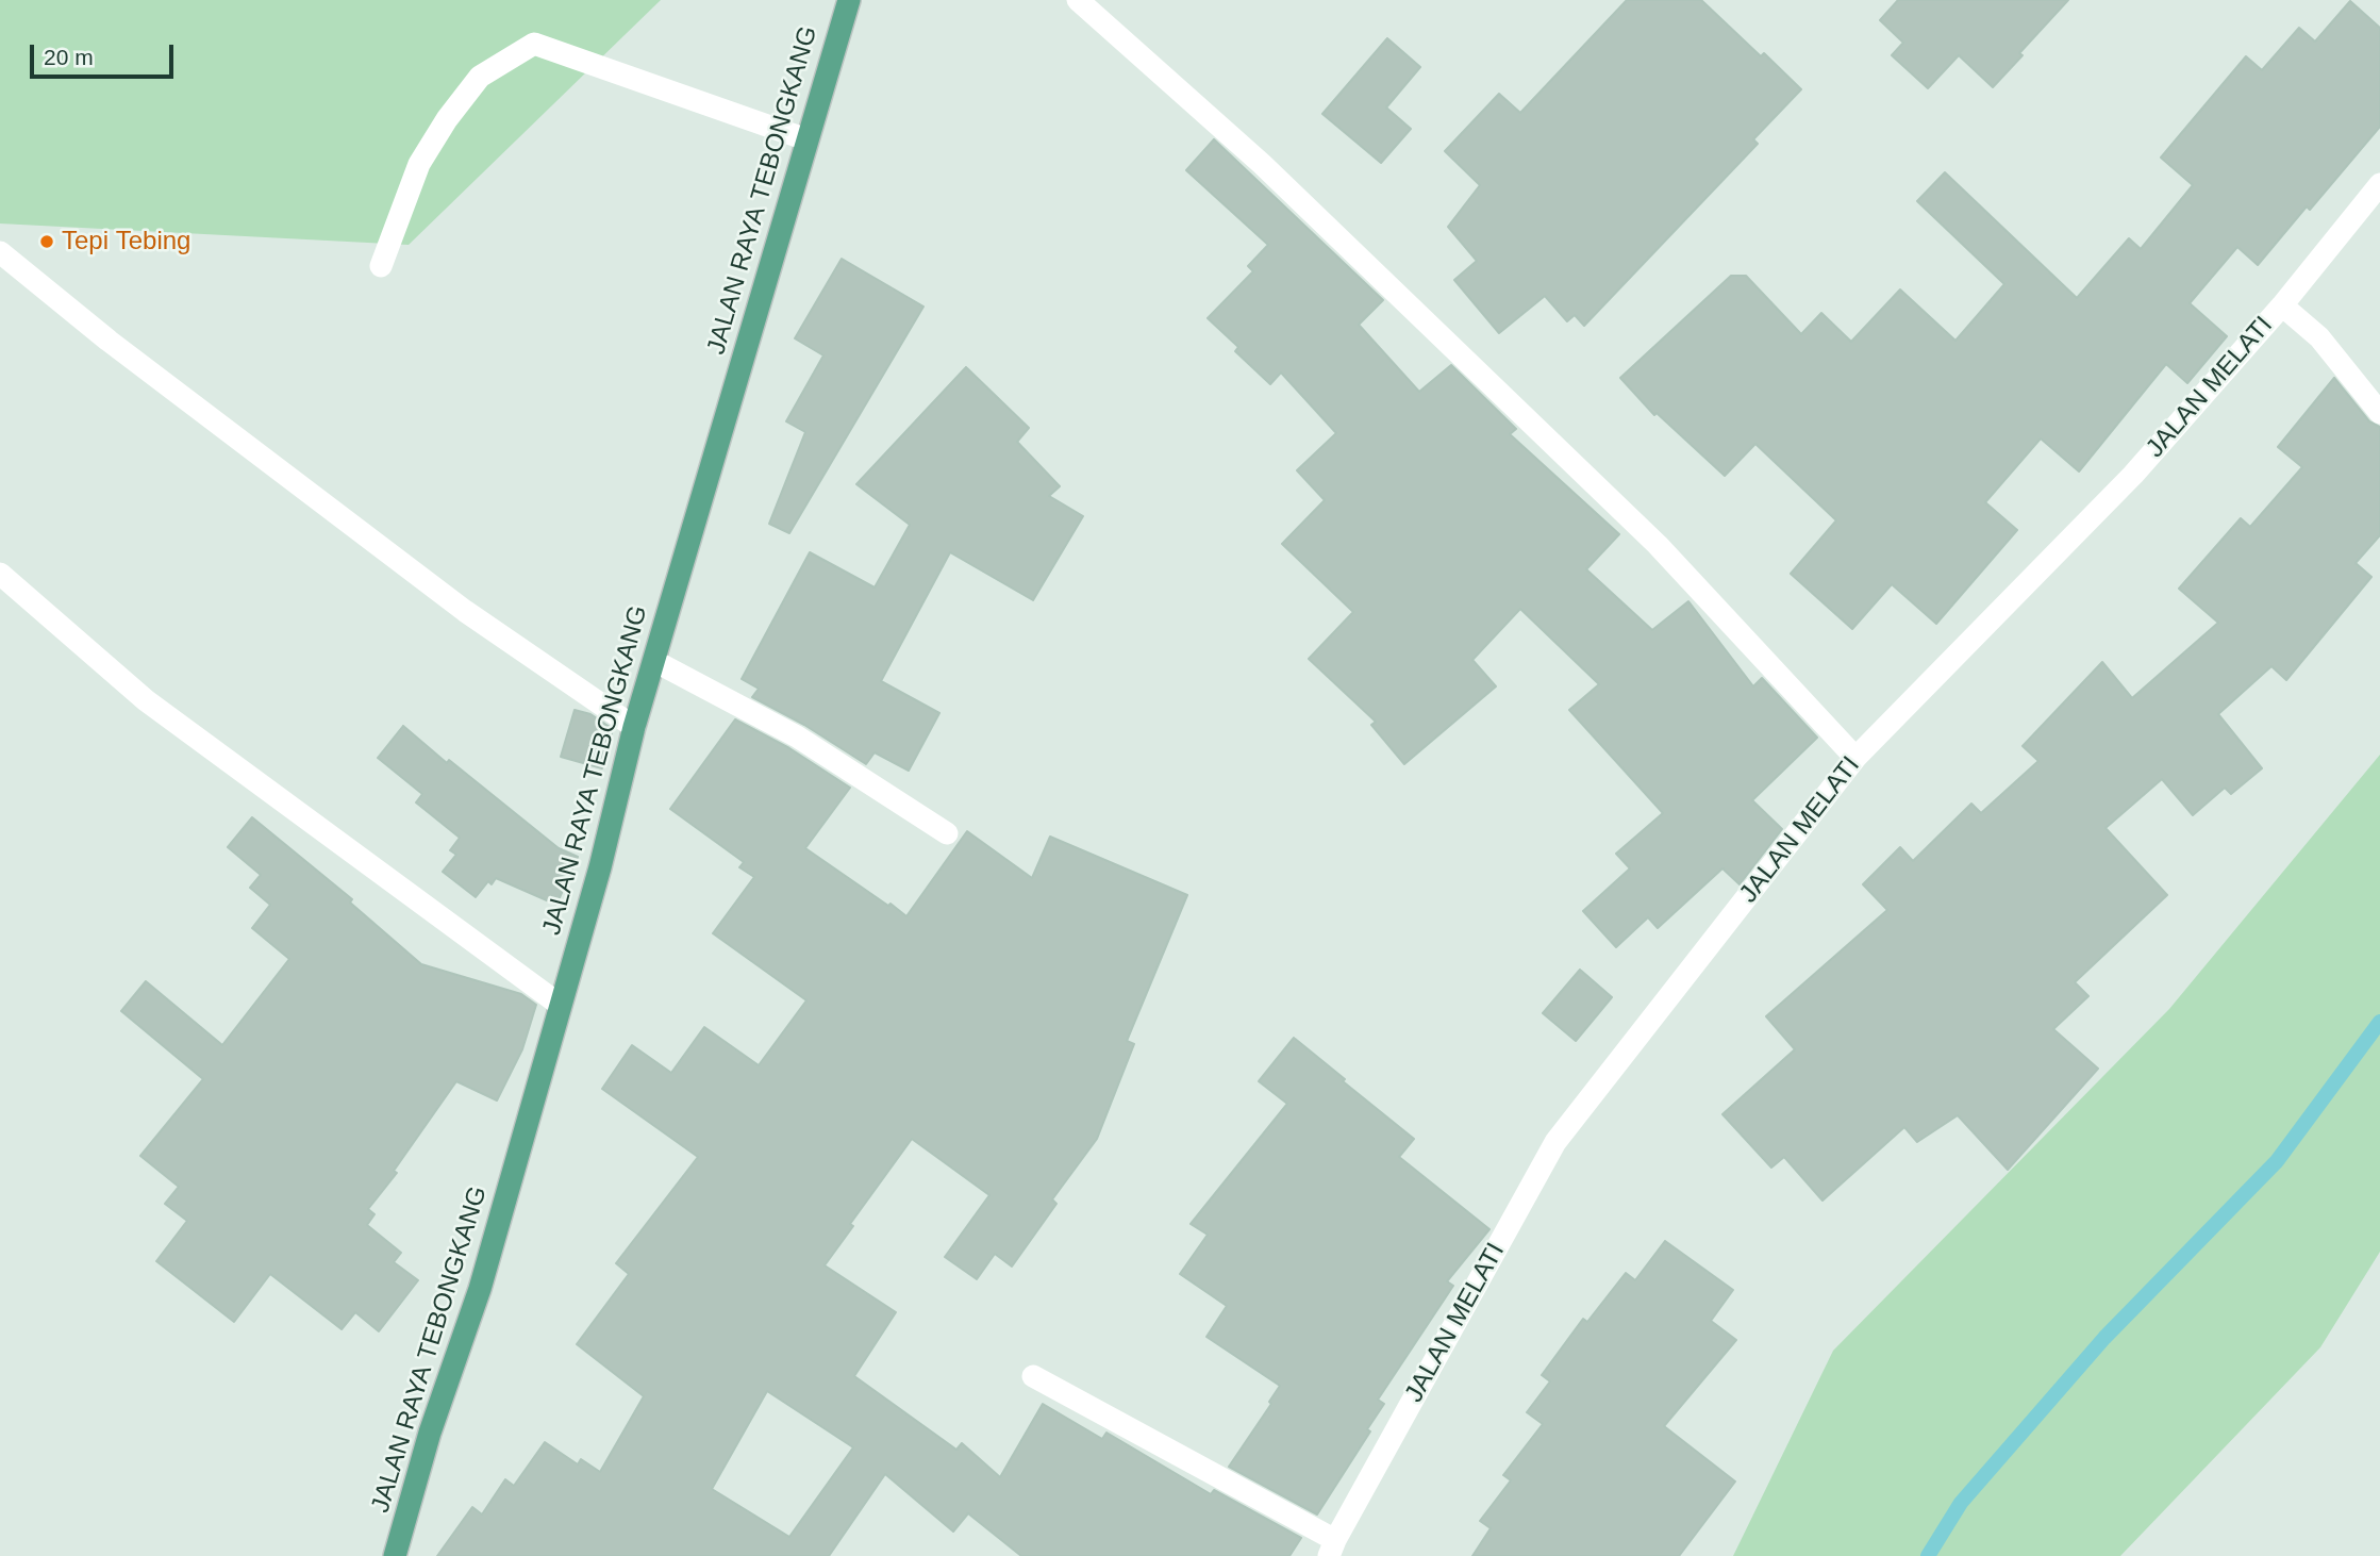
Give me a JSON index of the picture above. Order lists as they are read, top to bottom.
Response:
{
  "streets": {
    "main road": ["JALAN RAYA TEBONGKANG"],
    "street": ["JALAN MELATI"]
  },
  "places": ["Tepi Tebing"],
  "scale_bar": "20 m"
}
